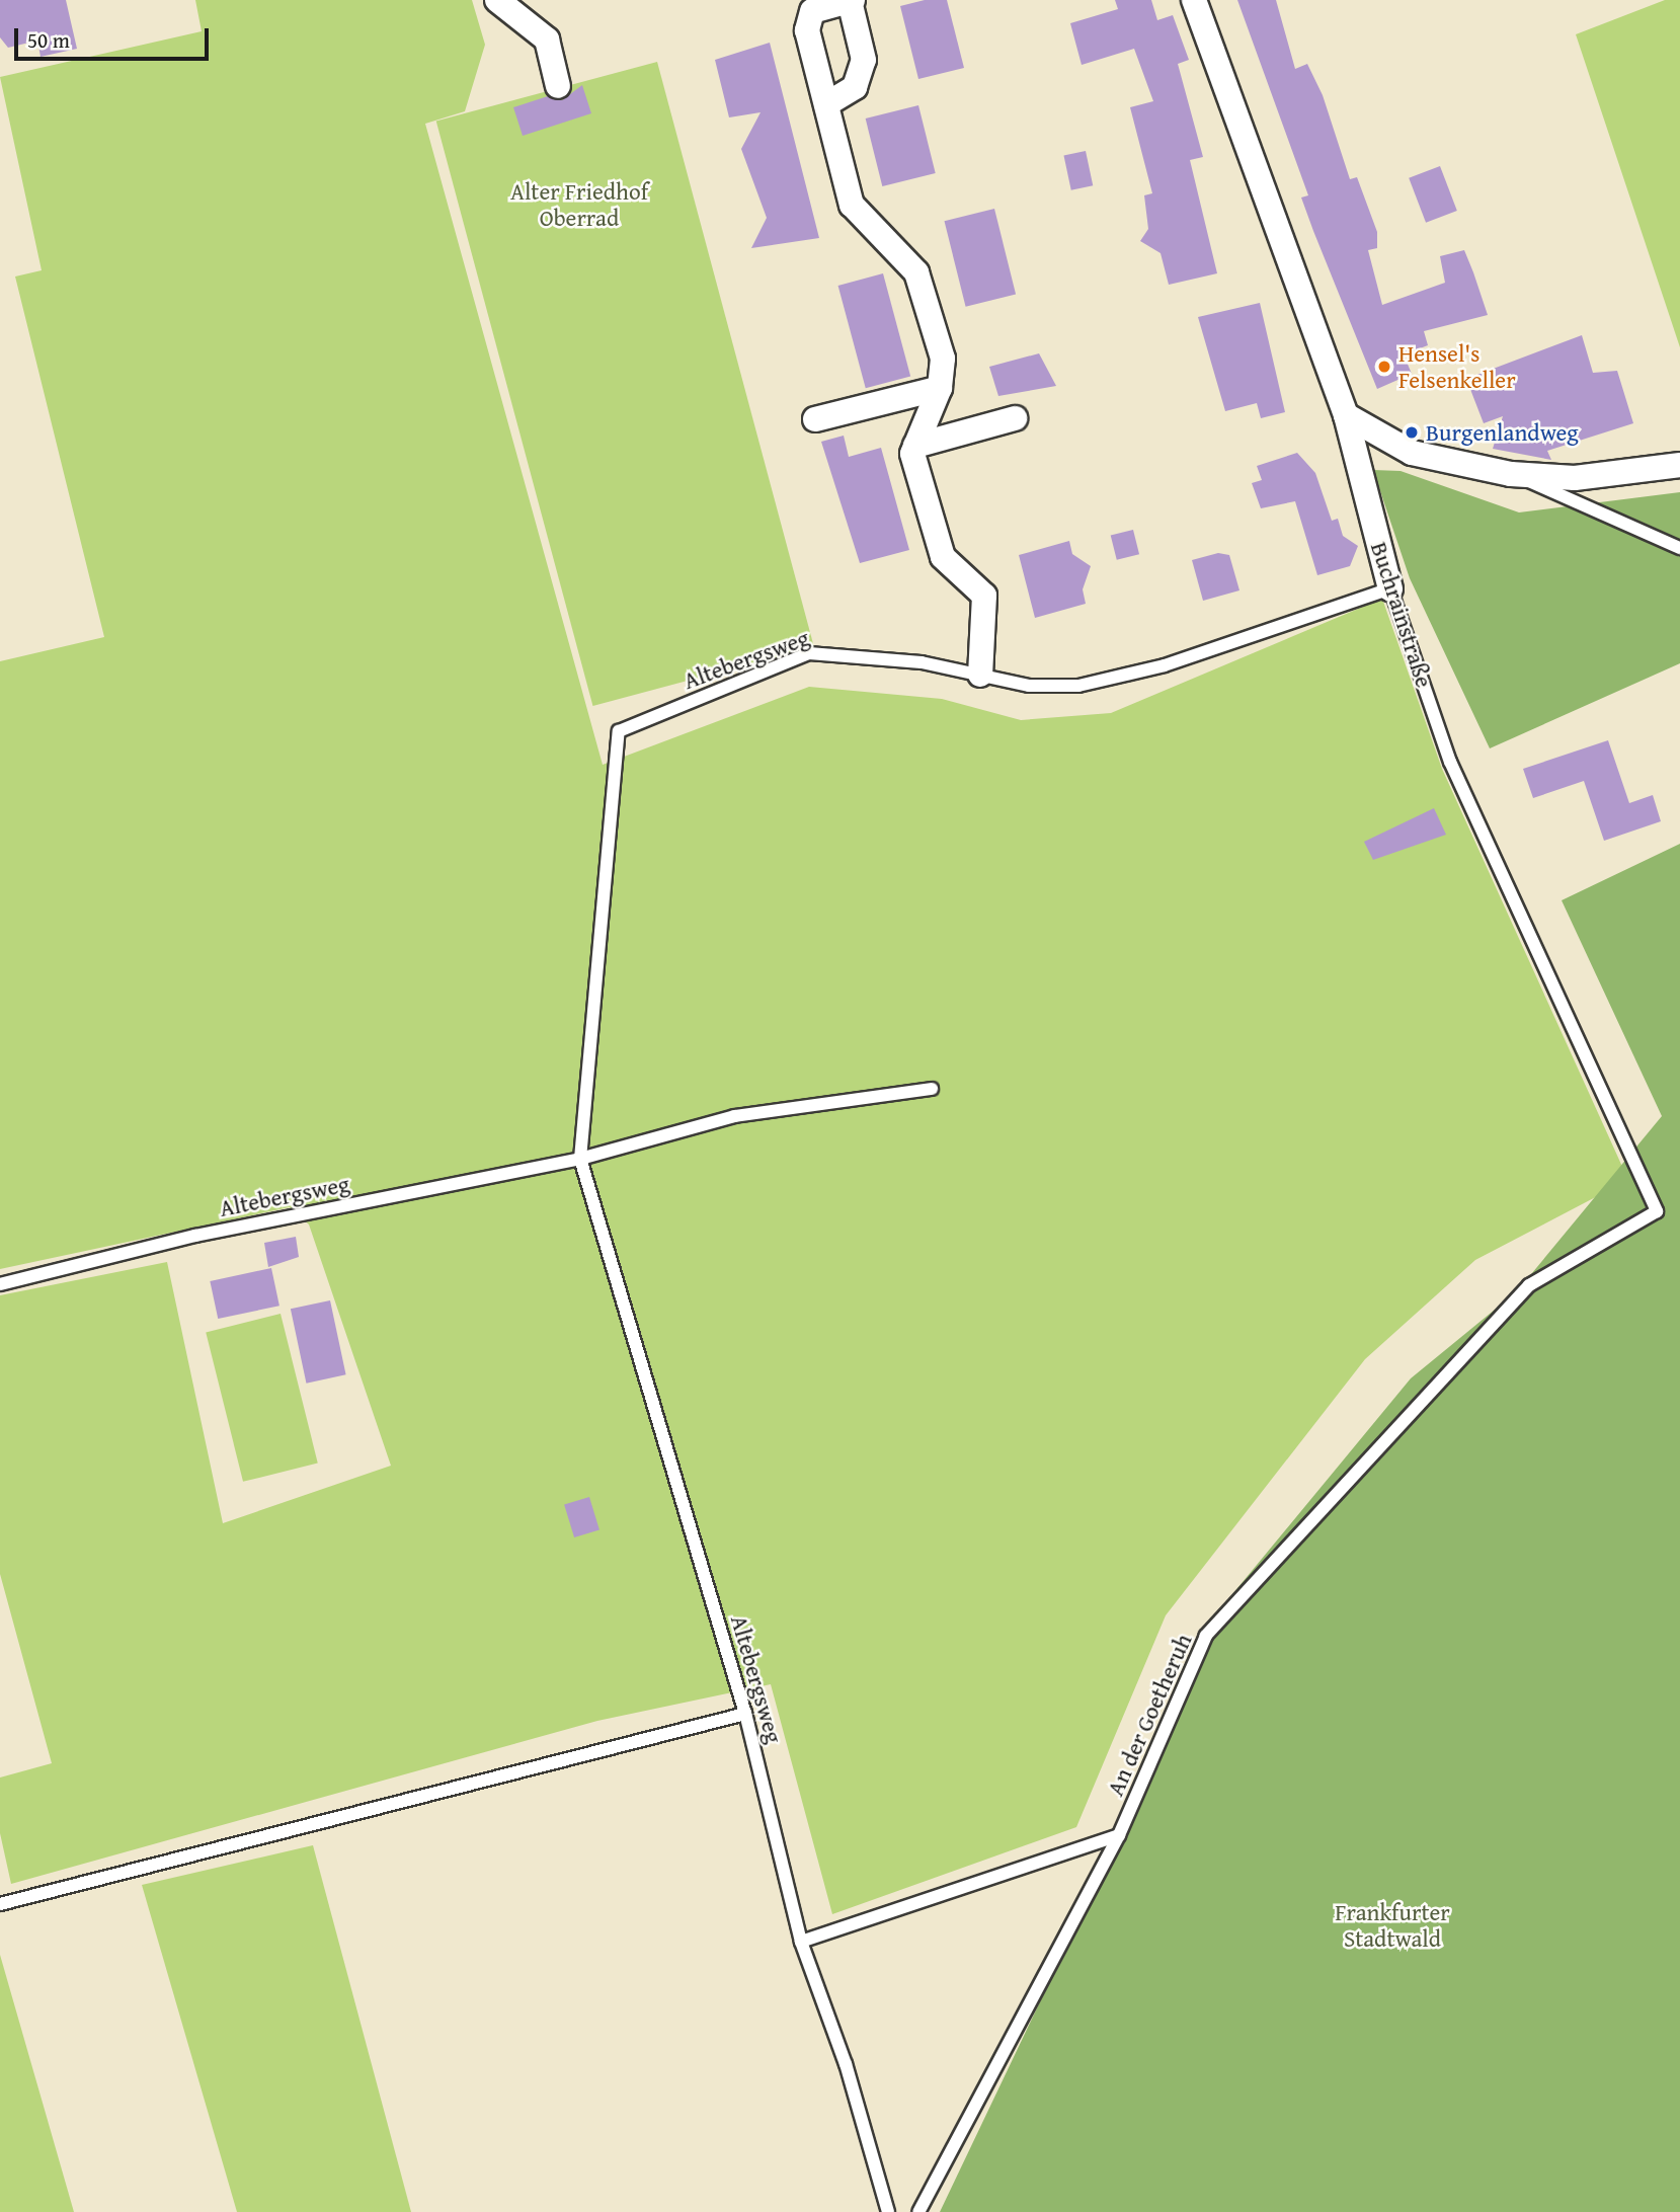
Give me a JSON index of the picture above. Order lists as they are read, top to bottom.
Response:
{
  "streets": {
    "street": ["Buchrainstraße"],
    "lane": ["Altebergsweg", "An der Goetheruh"]
  },
  "crossings": [
    ["Buchrainstraße", "Altebergsweg"],
    ["Buchrainstraße", "An der Goetheruh"]
  ],
  "parks": ["Alter Friedhof Oberrad", "Frankfurter Stadtwald"],
  "places": ["Hensel's Felsenkeller", "Burgenlandweg"],
  "scale_bar": "50 m"
}
